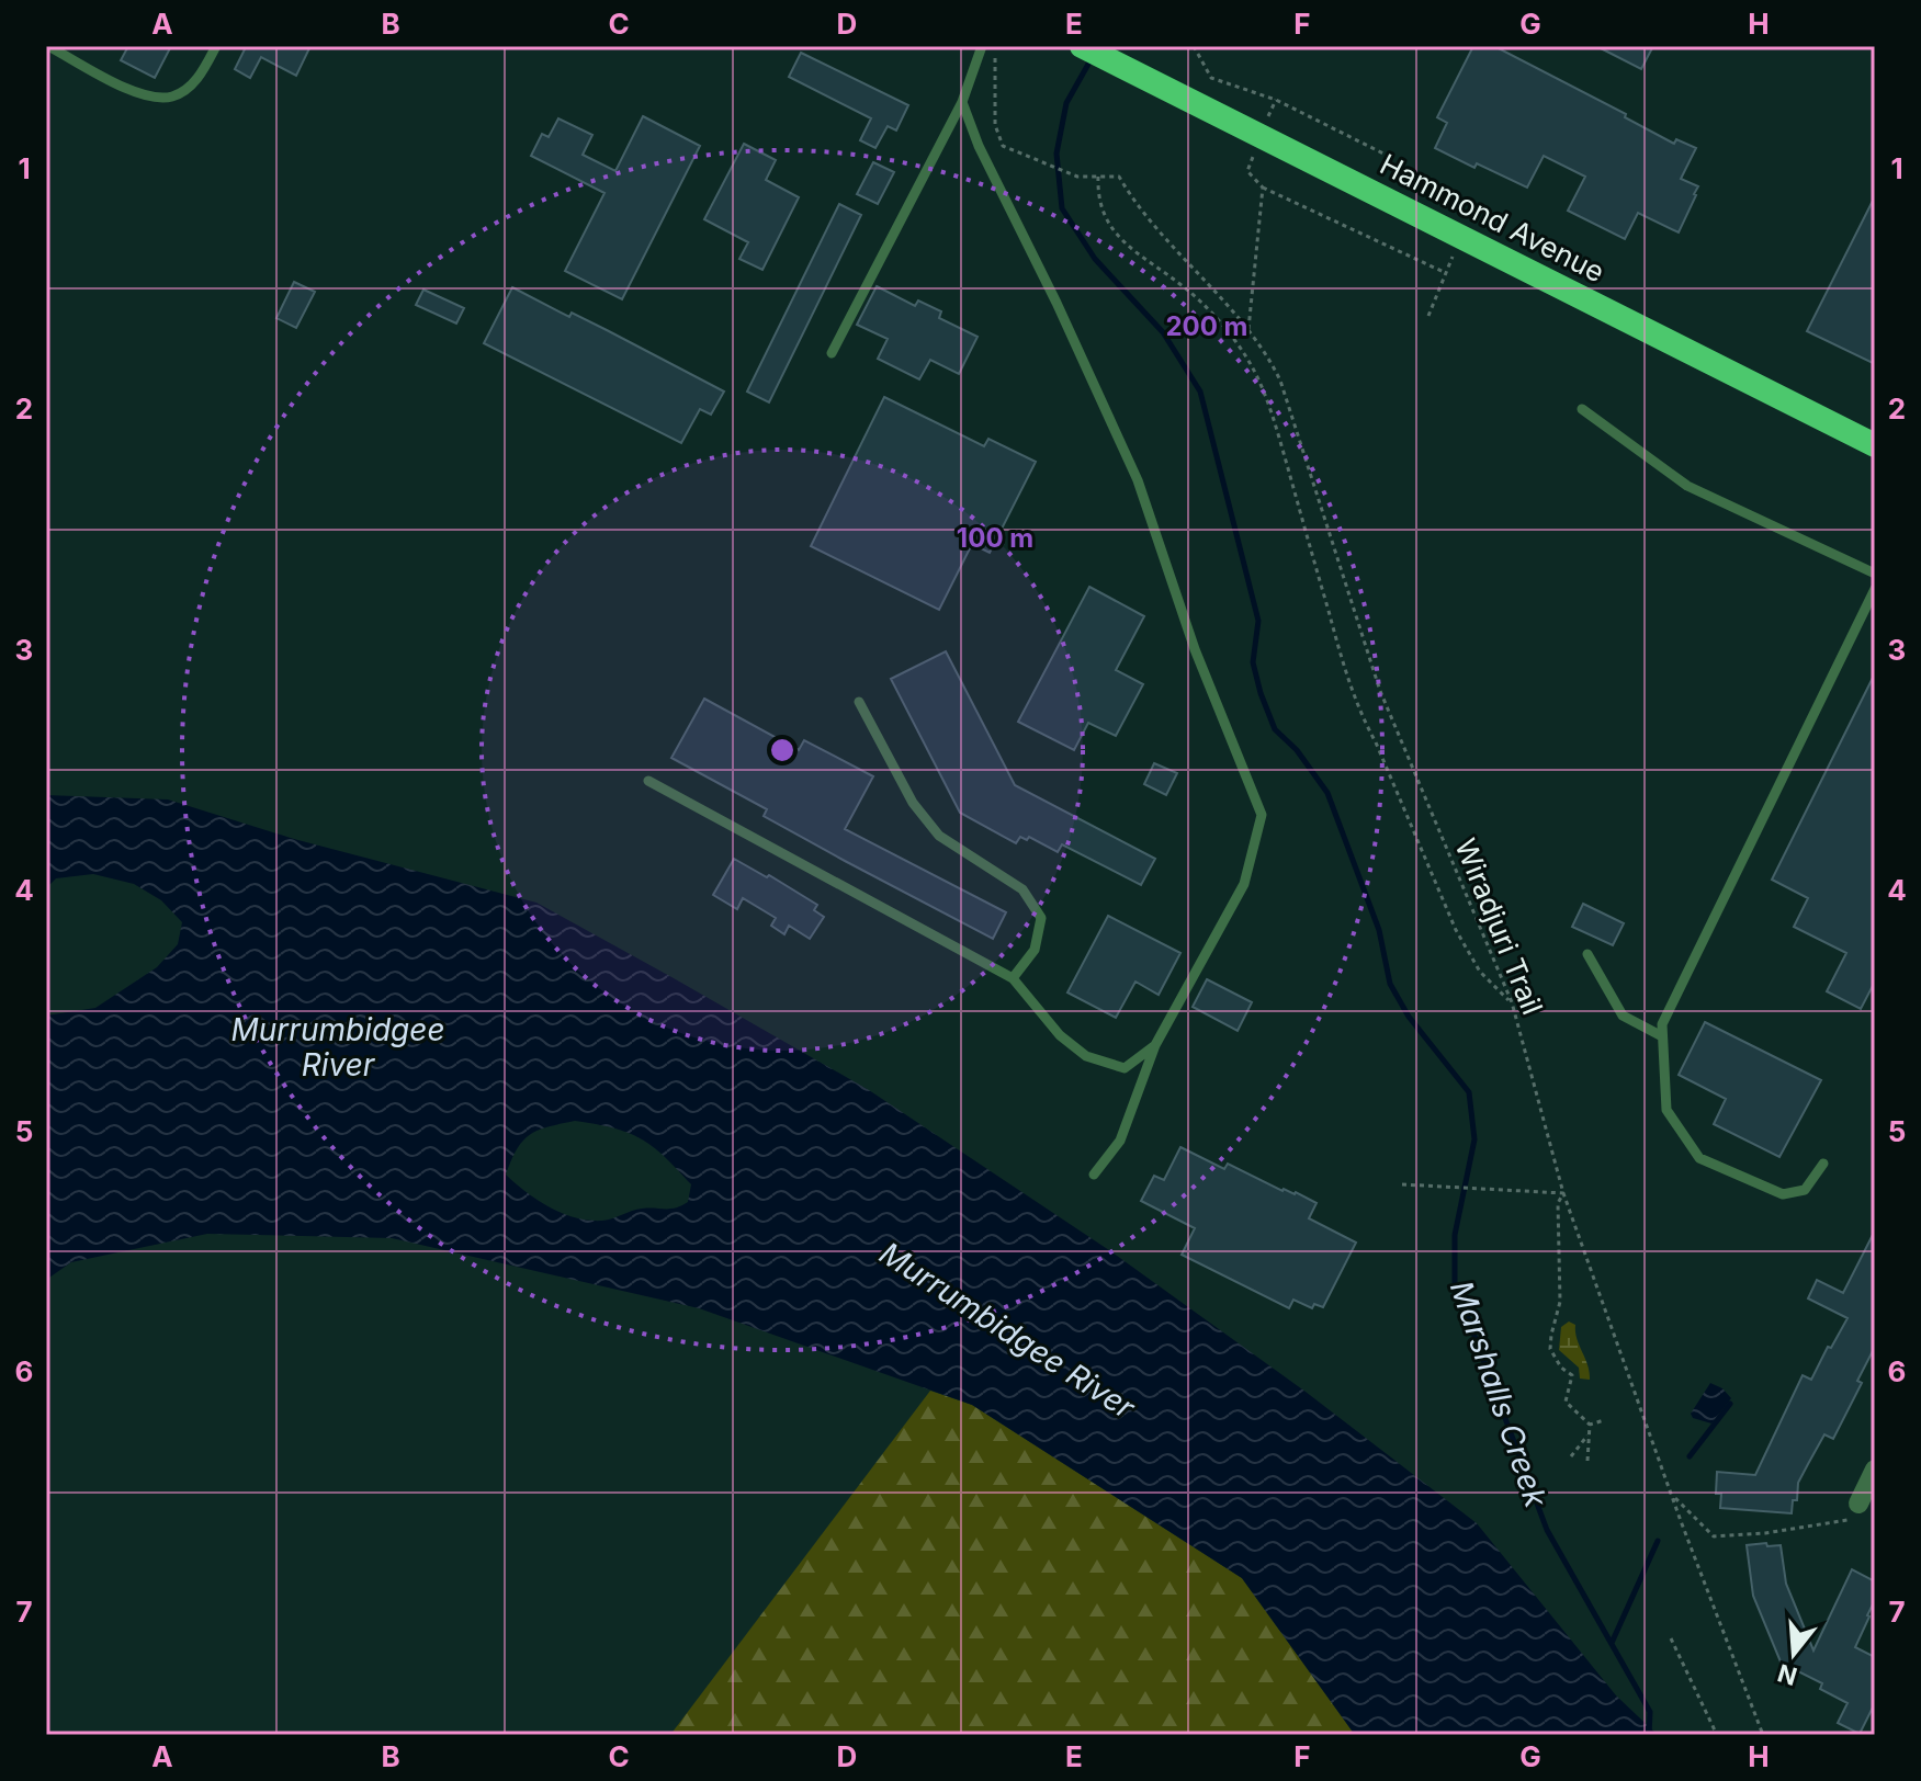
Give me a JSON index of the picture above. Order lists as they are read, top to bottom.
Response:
{
  "streets": {
    "highway": ["Hammond Avenue"],
    "path": ["Wiradjuri Trail"]
  },
  "water": ["Murrumbidgee River", "Marshalls Creek"],
  "north": "bottom",
  "grid": {
    "columns": [
      "A",
      "B",
      "C",
      "D",
      "E",
      "F",
      "G",
      "H"
    ],
    "rows": [
      "1",
      "2",
      "3",
      "4",
      "5",
      "6",
      "7"
    ]
  },
  "rings": ["200 m", "100 m"]
}
